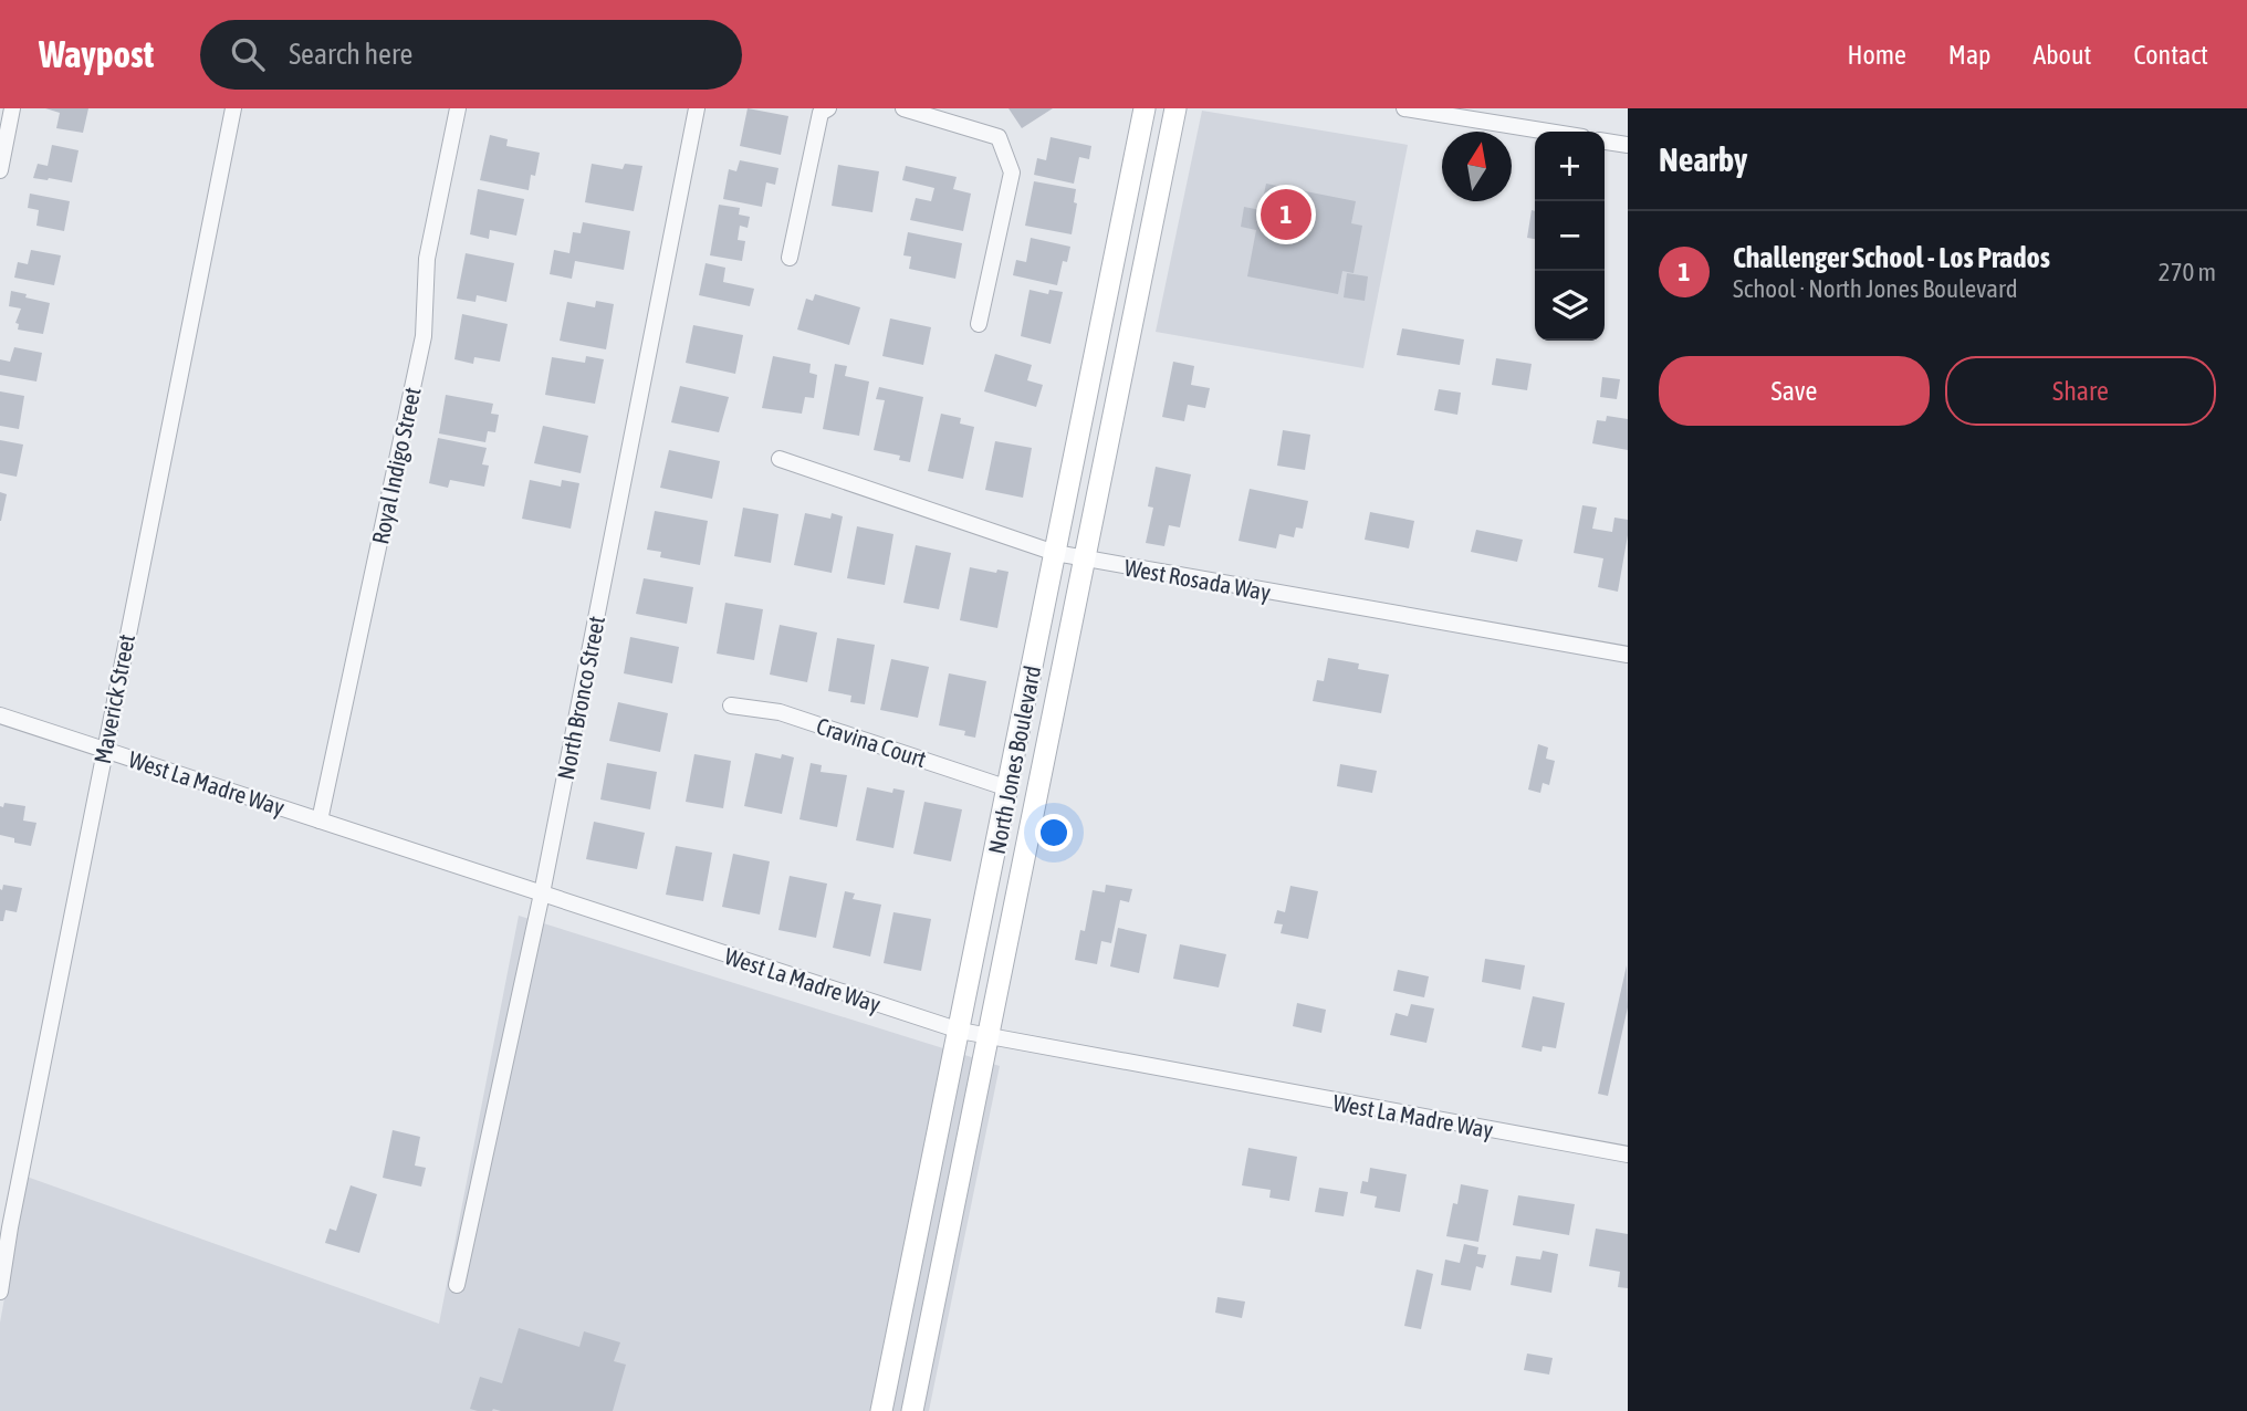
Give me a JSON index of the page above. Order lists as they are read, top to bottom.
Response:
{
  "streets": {
    "main road": ["North Jones Boulevard"],
    "street": [
      "Royal Indigo Street",
      "West Rosada Way",
      "North Bronco Street",
      "Maverick Street",
      "Cravina Court",
      "West La Madre Way"
    ]
  },
  "crossings": [
    ["Royal Indigo Street", "West La Madre Way"],
    ["West Rosada Way", "North Jones Boulevard"],
    ["North Bronco Street", "West La Madre Way"],
    ["Maverick Street", "West La Madre Way"],
    ["Cravina Court", "North Jones Boulevard"],
    ["North Jones Boulevard", "West La Madre Way"]
  ],
  "north": "top",
  "page": {
    "header": "Waypost",
    "search": "Search here",
    "nav": [
      "Home",
      "Map",
      "About",
      "Contact"
    ],
    "heading": "Nearby",
    "map_buttons": ["+", "−"],
    "pins": "1",
    "list": [
      {
        "mark": "1",
        "name": "Challenger School - Los Prados",
        "note": "School · North Jones Boulevard",
        "value": "270 m"
      }
    ],
    "buttons": ["Save", "Share"]
  }
}
